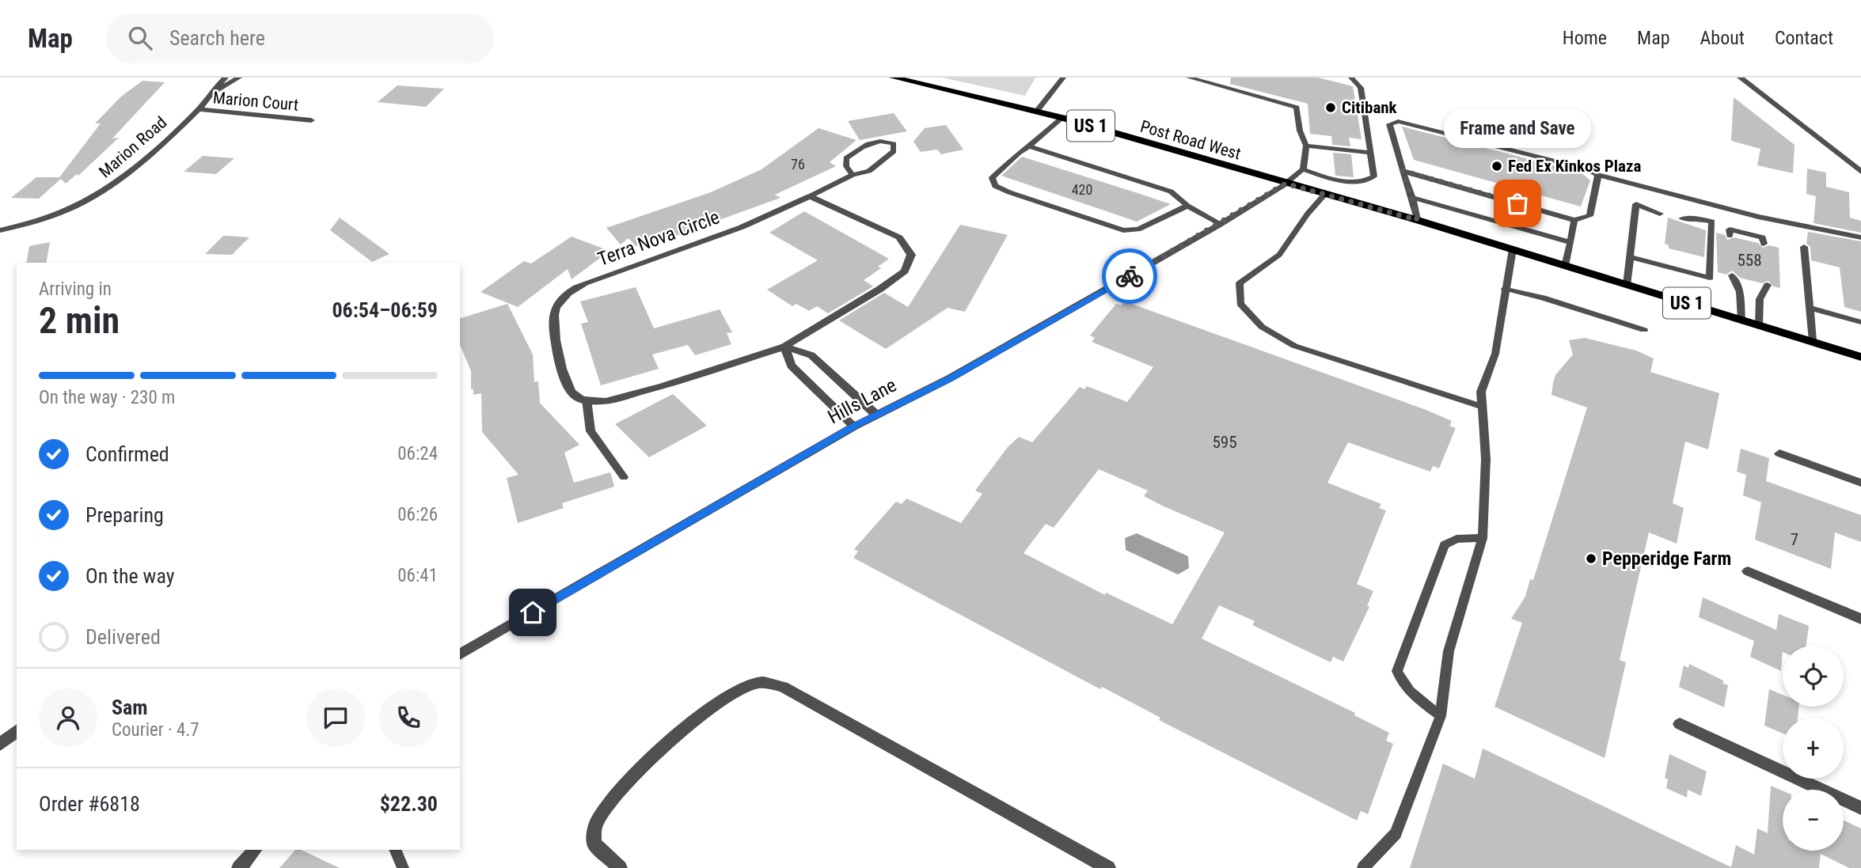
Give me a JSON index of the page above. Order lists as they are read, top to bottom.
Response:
{
  "streets": {
    "main road": ["US 1", "Post Road West"],
    "street": [
      "Marion Court",
      "Marion Road",
      "Terra Nova Circle",
      "Hills Lane"
    ]
  },
  "crossings": [
    ["Marion Court", "Marion Road"],
    ["US 1", "Post Road West"],
    ["US 1", "Hills Lane"],
    ["Post Road West", "Hills Lane"]
  ],
  "places": [
    "Citibank",
    "Fed Ex Kinkos Plaza",
    "Frame and Save",
    "Pepperidge Farm"
  ],
  "house_numbers": [
    "76",
    "420",
    "558",
    "595",
    "7"
  ],
  "page": {
    "header": "Map",
    "search": "Search here",
    "nav": [
      "Home",
      "Map",
      "About",
      "Contact"
    ],
    "bubble": "Frame and Save",
    "heading": ["2 min", "Arriving in", "06:54–06:59"],
    "panel": [
      "Sam",
      "Courier · 4.7",
      "Order #6818",
      "$22.30"
    ],
    "bar": "On the way · 230 m",
    "list": [
      ["Confirmed", "06:24"],
      ["Preparing", "06:26"],
      ["On the way", "06:41"],
      "Delivered"
    ],
    "map_buttons": ["+", "−"]
  }
}
